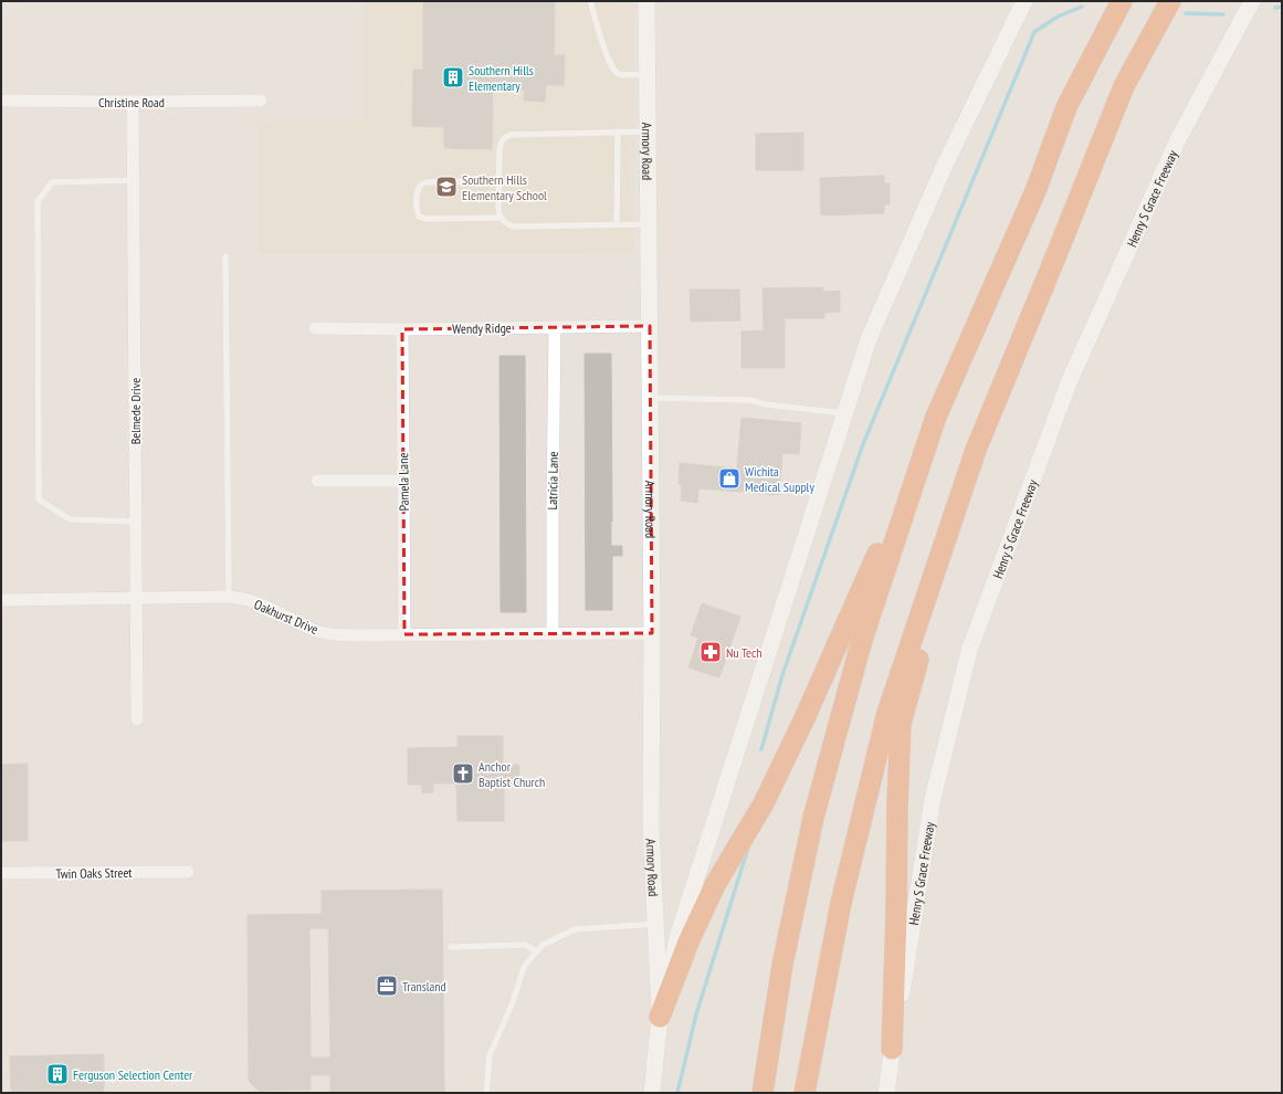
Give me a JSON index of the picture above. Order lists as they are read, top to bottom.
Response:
{
  "streets": {
    "street": [
      "Christine Road",
      "Armory Road",
      "Henry S Grace Freeway",
      "Wendy Ridge",
      "Belmede Drive",
      "Latricia Lane",
      "Pamela Lane",
      "Oakhurst Drive",
      "Twin Oaks Street"
    ]
  },
  "crossings": [
    ["Christine Road", "Belmede Drive"],
    ["Armory Road", "Wendy Ridge"],
    ["Armory Road", "Oakhurst Drive"],
    ["Wendy Ridge", "Latricia Lane"],
    ["Wendy Ridge", "Pamela Lane"],
    ["Belmede Drive", "Oakhurst Drive"],
    ["Latricia Lane", "Oakhurst Drive"],
    ["Pamela Lane", "Oakhurst Drive"]
  ],
  "places": {
    "building": ["Southern Hills Elementary", "Ferguson Selection Center"],
    "school or university": ["Southern Hills Elementary School"],
    "shop": ["Wichita Medical Supply"],
    "pharmacy": ["Nu Tech"],
    "church": ["Anchor Baptist Church"],
    "office": ["Transland"]
  }
}
